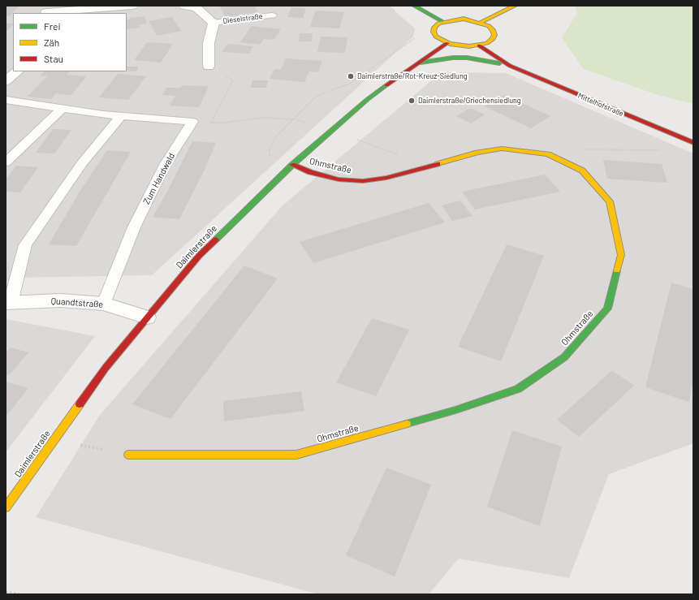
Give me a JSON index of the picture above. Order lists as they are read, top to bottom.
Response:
{
  "streets": {
    "street": [
      "Dieselstraße",
      "Mittelhofstraße",
      "Ohmstraße",
      "Daimlerstraße",
      "Quandtstraße"
    ],
    "lane": ["Zum Handwald"]
  },
  "crossings": [
    ["Mittelhofstraße", "Daimlerstraße"],
    ["Ohmstraße", "Daimlerstraße"],
    ["Zum Handwald", "Quandtstraße"],
    ["Daimlerstraße", "Quandtstraße"]
  ],
  "places": ["Daimlerstraße/Rot-Kreuz-Siedlung", "Daimlerstraße/Griechensiedlung"],
  "legend": ["Frei", "Zäh", "Stau"]
}
